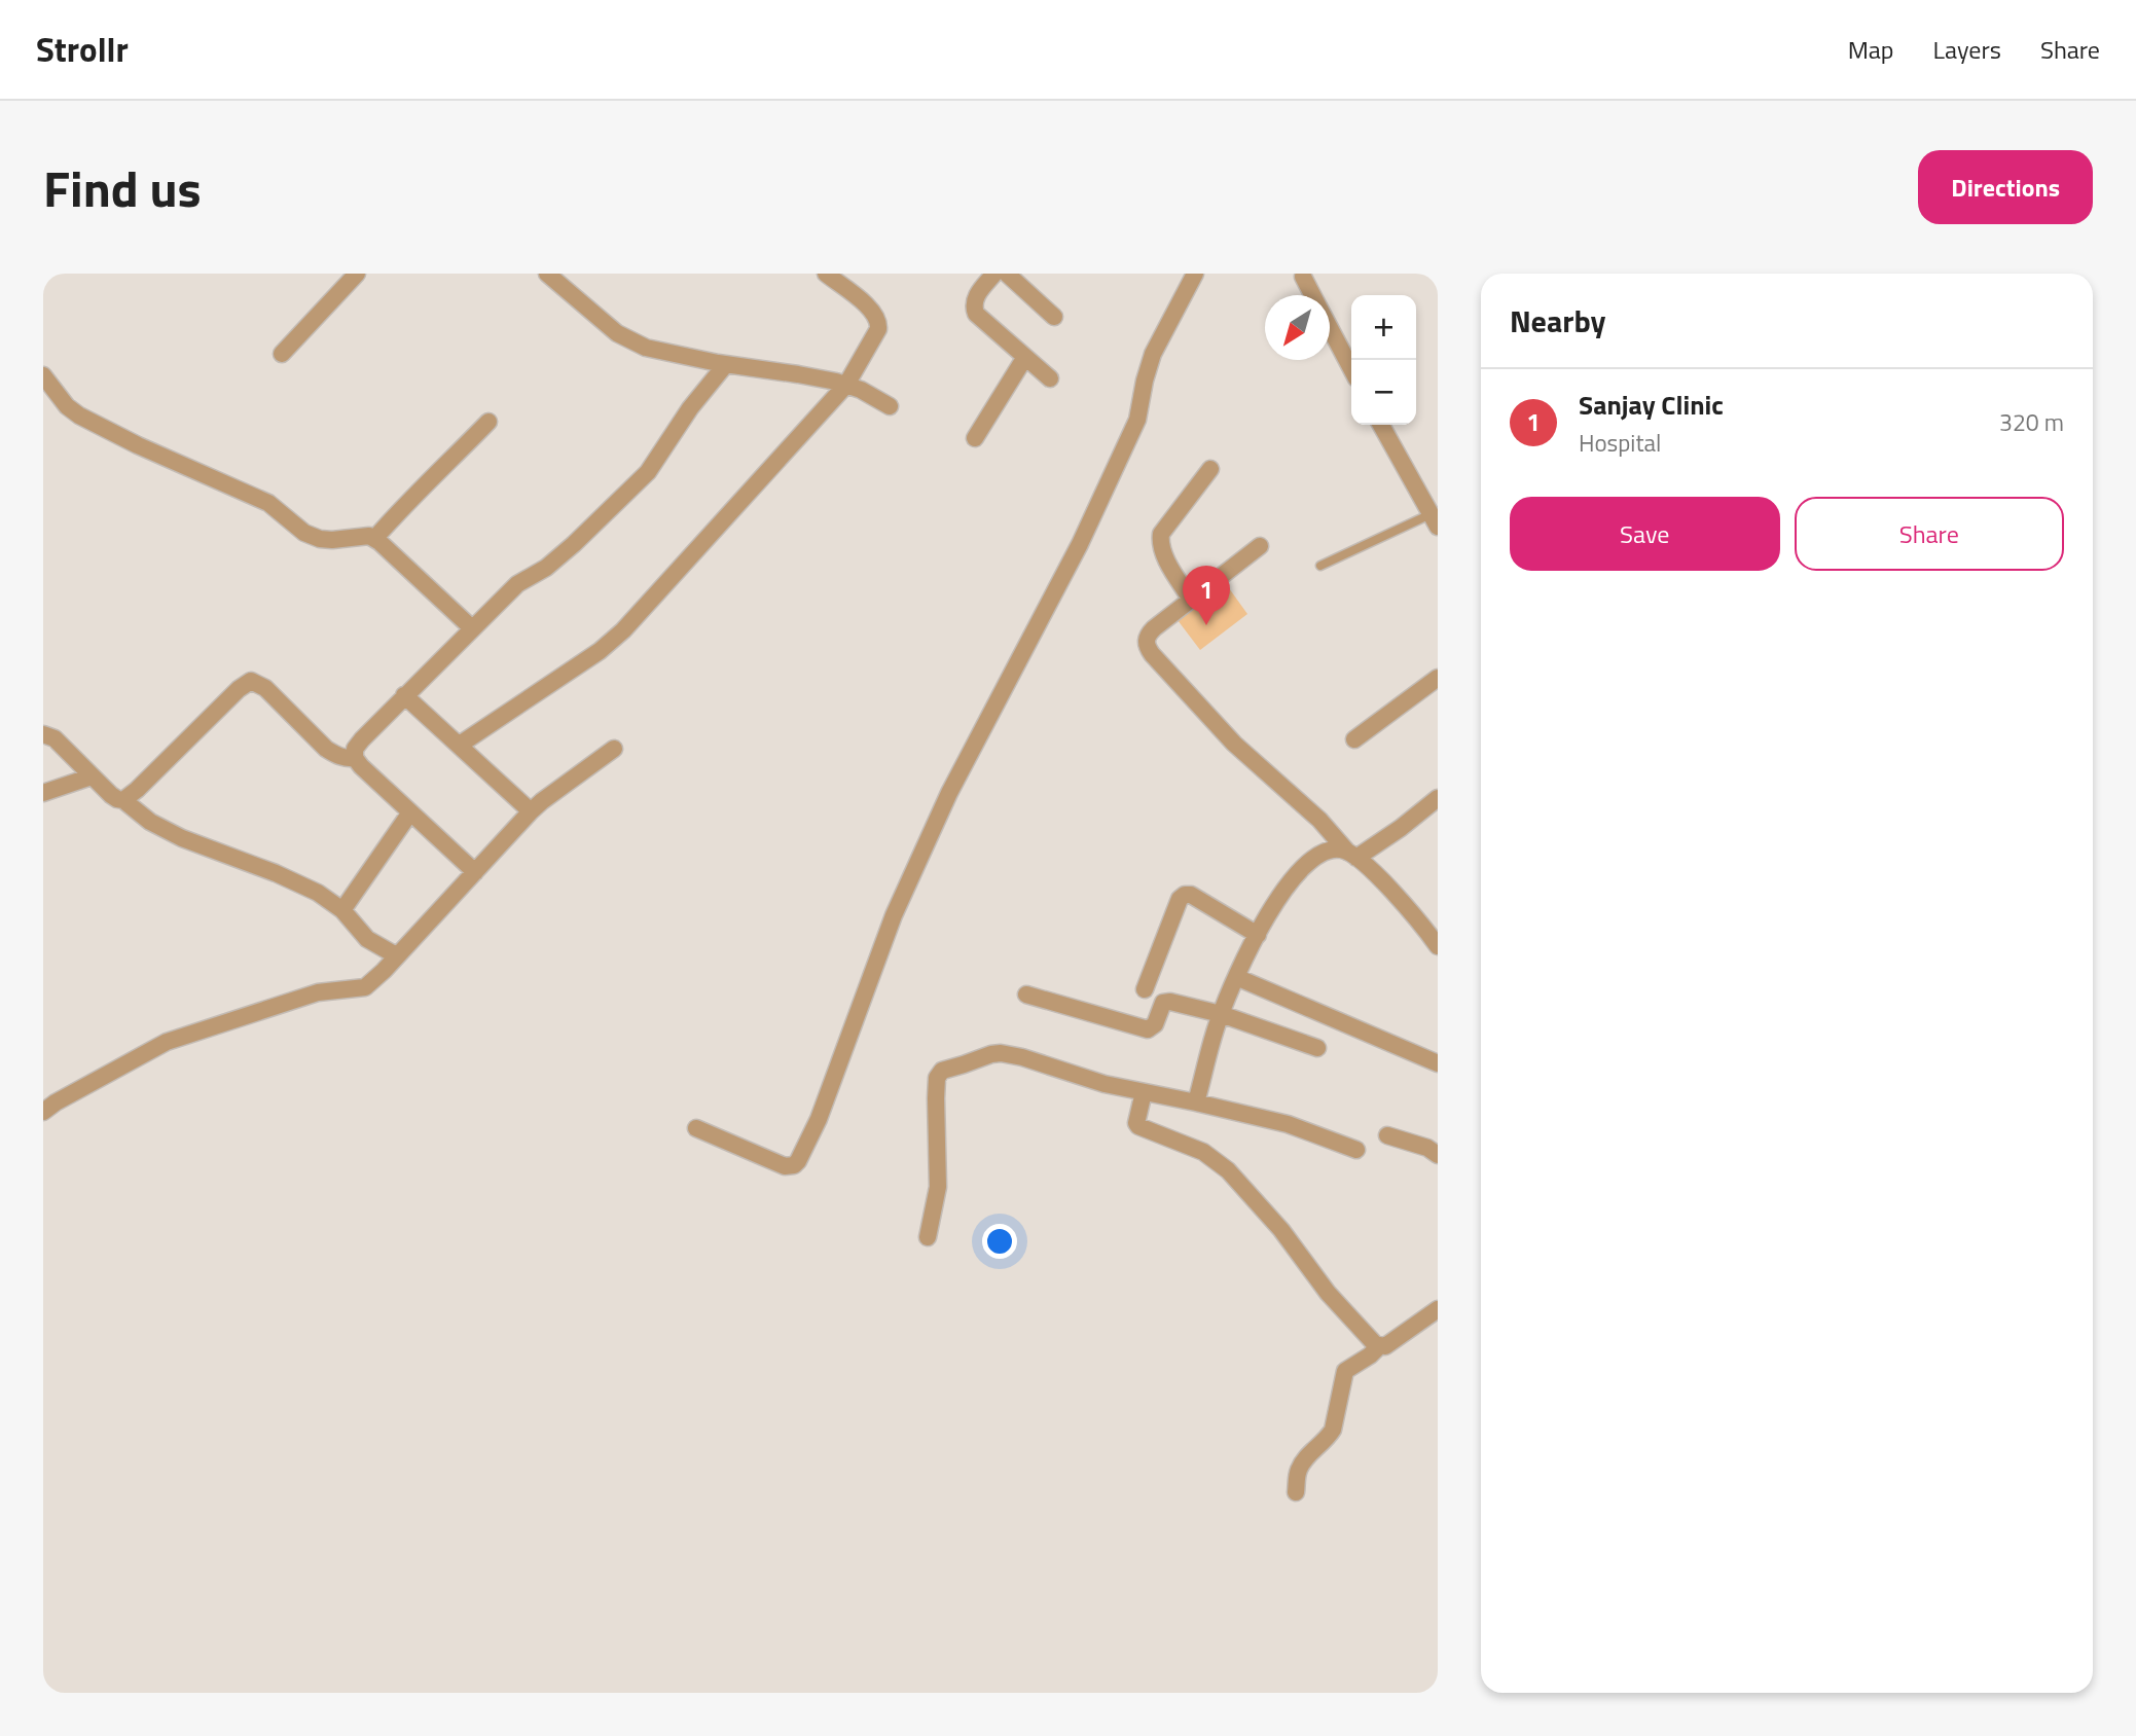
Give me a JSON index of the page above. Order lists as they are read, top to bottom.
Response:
{
  "north": "bottom left",
  "page": {
    "header": "Strollr",
    "nav": ["Map", "Layers", "Share"],
    "title": "Find us",
    "buttons": [
      "Directions",
      ["Save", "Share"]
    ],
    "heading": "Nearby",
    "map_buttons": ["+", "−"],
    "list": [
      {
        "mark": "1",
        "name": "Sanjay Clinic",
        "note": "Hospital",
        "value": "320 m"
      }
    ],
    "pins": "1"
  }
}
